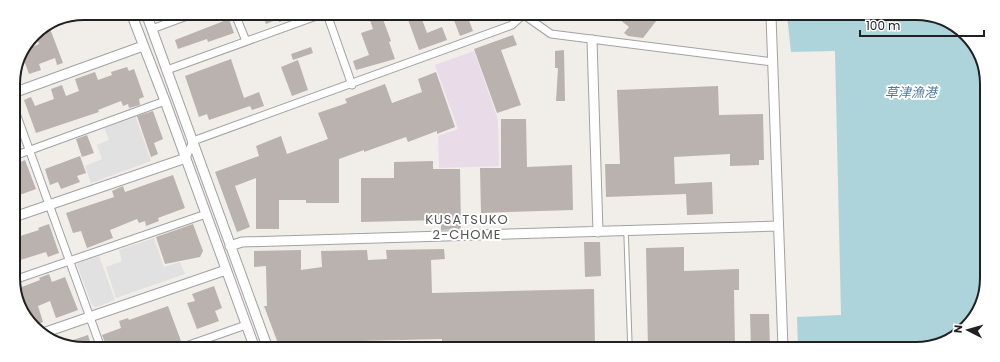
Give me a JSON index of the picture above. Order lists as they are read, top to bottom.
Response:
{
  "districts": ["KUSATSUKO 2-CHOME"],
  "water": ["草津漁港"],
  "scale_bar": "100 m",
  "north": "left"
}
